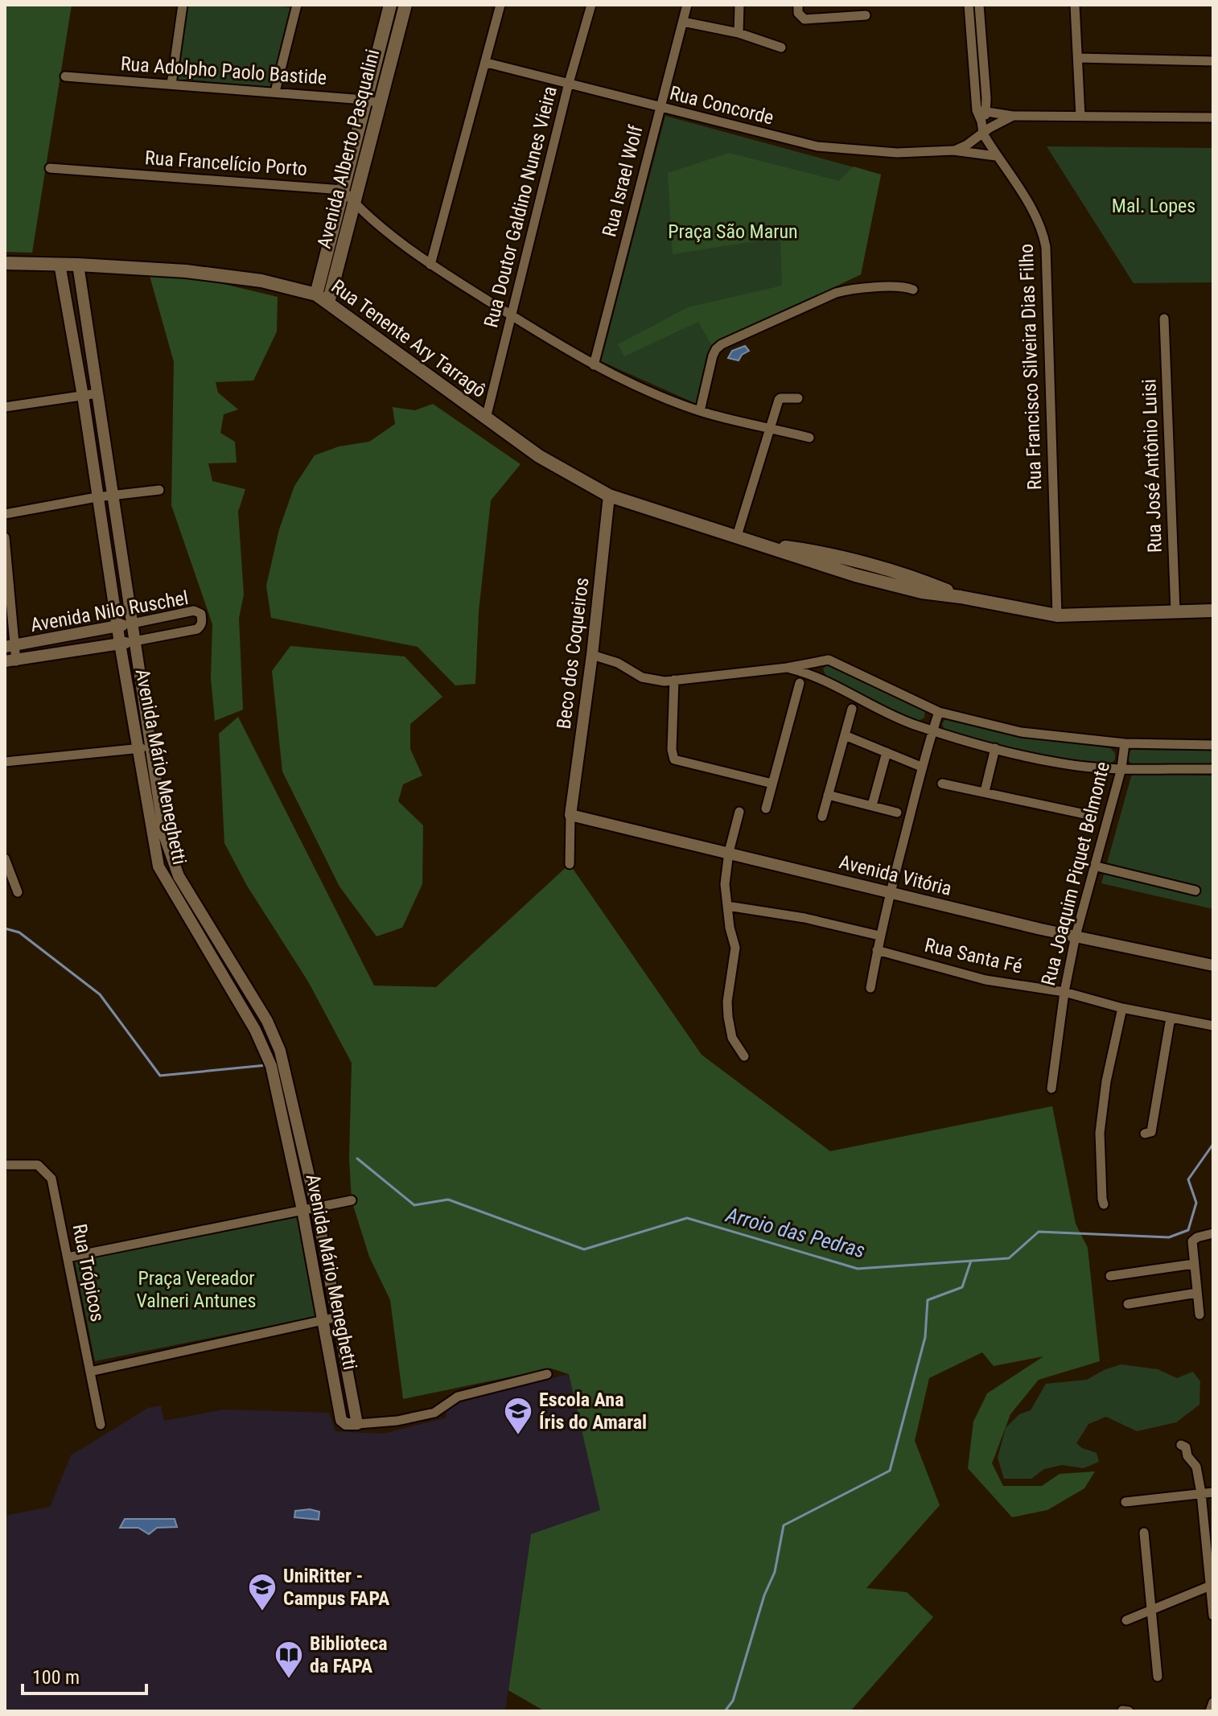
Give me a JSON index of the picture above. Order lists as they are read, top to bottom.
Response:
{
  "streets": {
    "main road": ["Avenida Alberto Pasqualini", "Rua Tenente Ary Tarragô"],
    "street": [
      "Rua Adolpho Paolo Bastide",
      "Rua Concorde",
      "Rua Francelício Porto",
      "Rua Israel Wolf",
      "Rua Doutor Galdino Nunes Vieira",
      "Rua Francisco Silveira Dias Filho",
      "Rua José Antônio Luisi",
      "Avenida Nilo Ruschel",
      "Beco dos Coqueiros",
      "Avenida Mário Meneghetti",
      "Rua Joaquim Piquet Belmonte",
      "Avenida Vitória",
      "Rua Santa Fé",
      "Rua Trópicos"
    ]
  },
  "crossings": [
    ["Rua Adolpho Paolo Bastide", "Avenida Alberto Pasqualini"],
    ["Rua Concorde", "Rua Israel Wolf"],
    ["Rua Concorde", "Rua Doutor Galdino Nunes Vieira"],
    ["Rua Concorde", "Rua Francisco Silveira Dias Filho"],
    ["Avenida Alberto Pasqualini", "Rua Francelício Porto"],
    ["Avenida Alberto Pasqualini", "Rua Tenente Ary Tarragô"],
    ["Rua Doutor Galdino Nunes Vieira", "Rua Tenente Ary Tarragô"],
    ["Rua Tenente Ary Tarragô", "Rua Francisco Silveira Dias Filho"],
    ["Rua Tenente Ary Tarragô", "Rua José Antônio Luisi"],
    ["Rua Tenente Ary Tarragô", "Beco dos Coqueiros"],
    ["Rua Tenente Ary Tarragô", "Avenida Mário Meneghetti"],
    ["Avenida Nilo Ruschel", "Avenida Mário Meneghetti"],
    ["Beco dos Coqueiros", "Avenida Vitória"],
    ["Rua Joaquim Piquet Belmonte", "Avenida Vitória"],
    ["Rua Joaquim Piquet Belmonte", "Rua Santa Fé"]
  ],
  "water": ["Arroio das Pedras"],
  "parks": ["Mal. Lopes", "Praça São Marun", "Praça Vereador Valneri Antunes"],
  "places": {
    "school or university": ["Escola Ana Íris do Amaral", "UniRitter - Campus FAPA"],
    "library": ["Biblioteca da FAPA"]
  },
  "scale_bar": "100 m"
}
